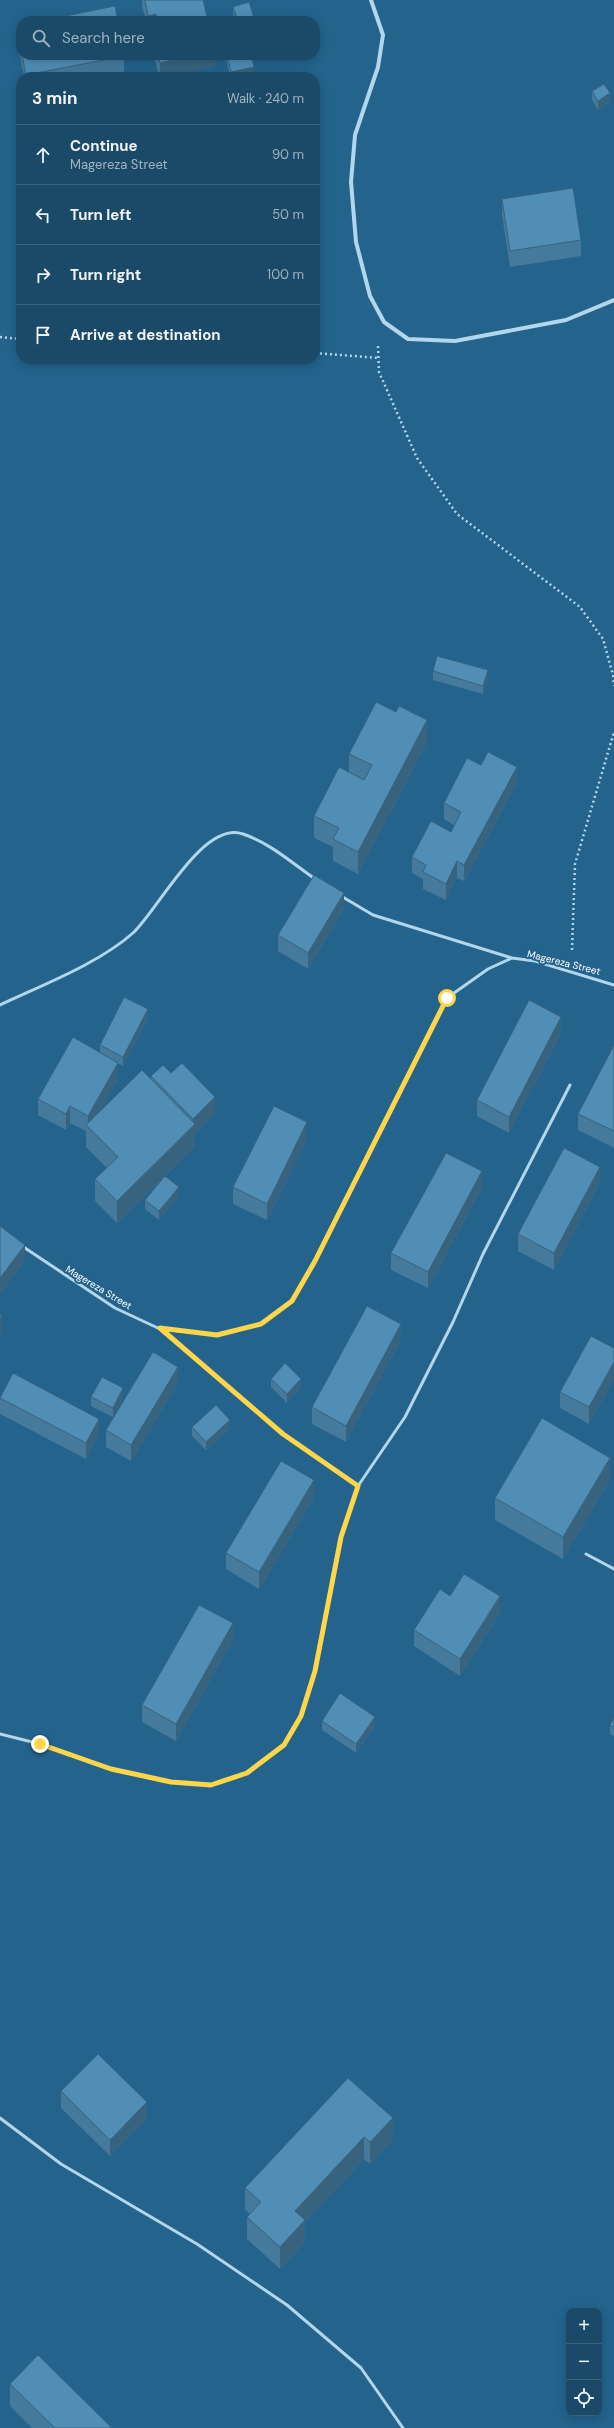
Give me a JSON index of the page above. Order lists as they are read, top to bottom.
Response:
{
  "streets": {
    "lane": ["Magereza Street"]
  },
  "page": {
    "search": "Search here",
    "heading": ["3 min", "Walk · 240 m"],
    "list": [
      ["Continue", "Magereza Street", "90 m"],
      ["Turn left", "50 m"],
      ["Turn right", "100 m"],
      "Arrive at destination"
    ],
    "map_buttons": ["+", "−"]
  }
}
